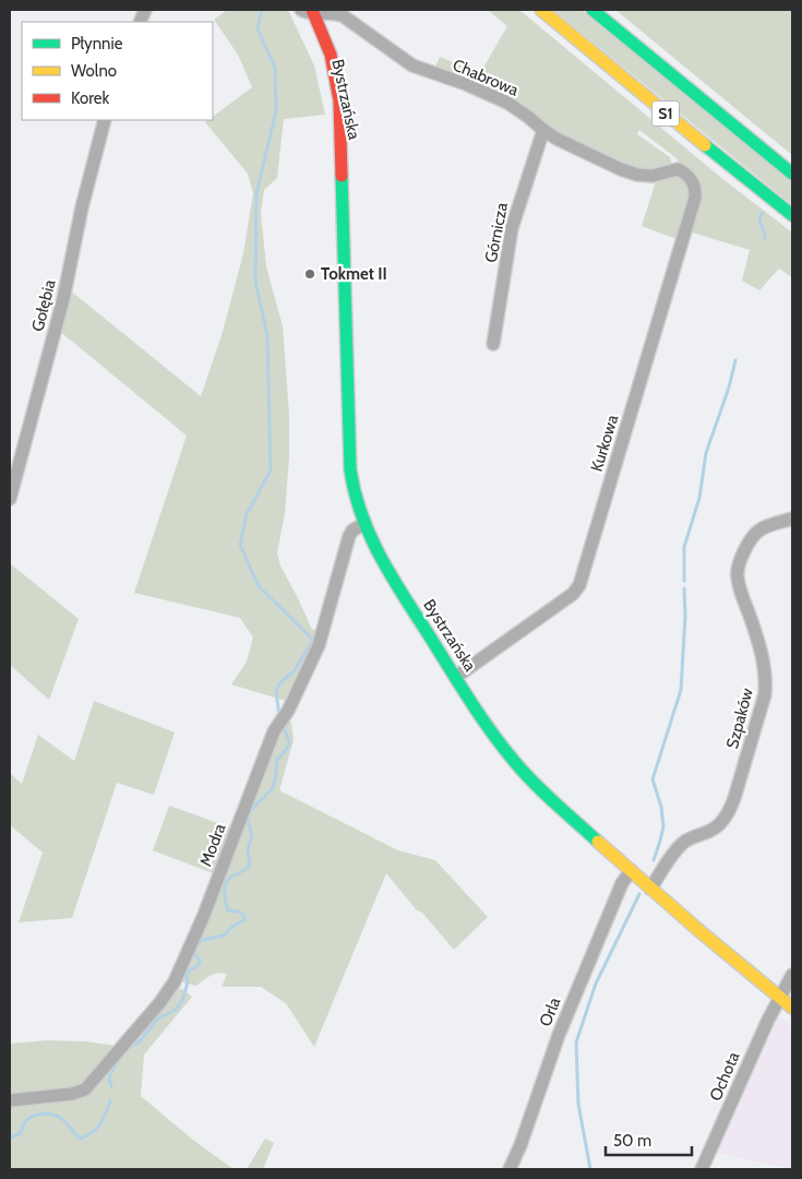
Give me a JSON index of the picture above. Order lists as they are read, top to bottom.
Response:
{
  "streets": {
    "main road": ["Bystrzańska", "S1"],
    "street": [
      "Chabrowa",
      "Górnicza",
      "Gołębia",
      "Kurkowa",
      "Szpaków",
      "Modra",
      "Orla",
      "Ochota"
    ]
  },
  "crossings": [
    ["Chabrowa", "Bystrzańska"],
    ["Chabrowa", "Górnicza"],
    ["Chabrowa", "Kurkowa"],
    ["Bystrzańska", "Kurkowa"],
    ["Bystrzańska", "Szpaków"],
    ["Bystrzańska", "Modra"],
    ["Bystrzańska", "Orla"],
    ["Bystrzańska", "Ochota"]
  ],
  "places": ["Tokmet II"],
  "legend": ["Płynnie", "Wolno", "Korek"],
  "scale_bar": "50 m"
}
